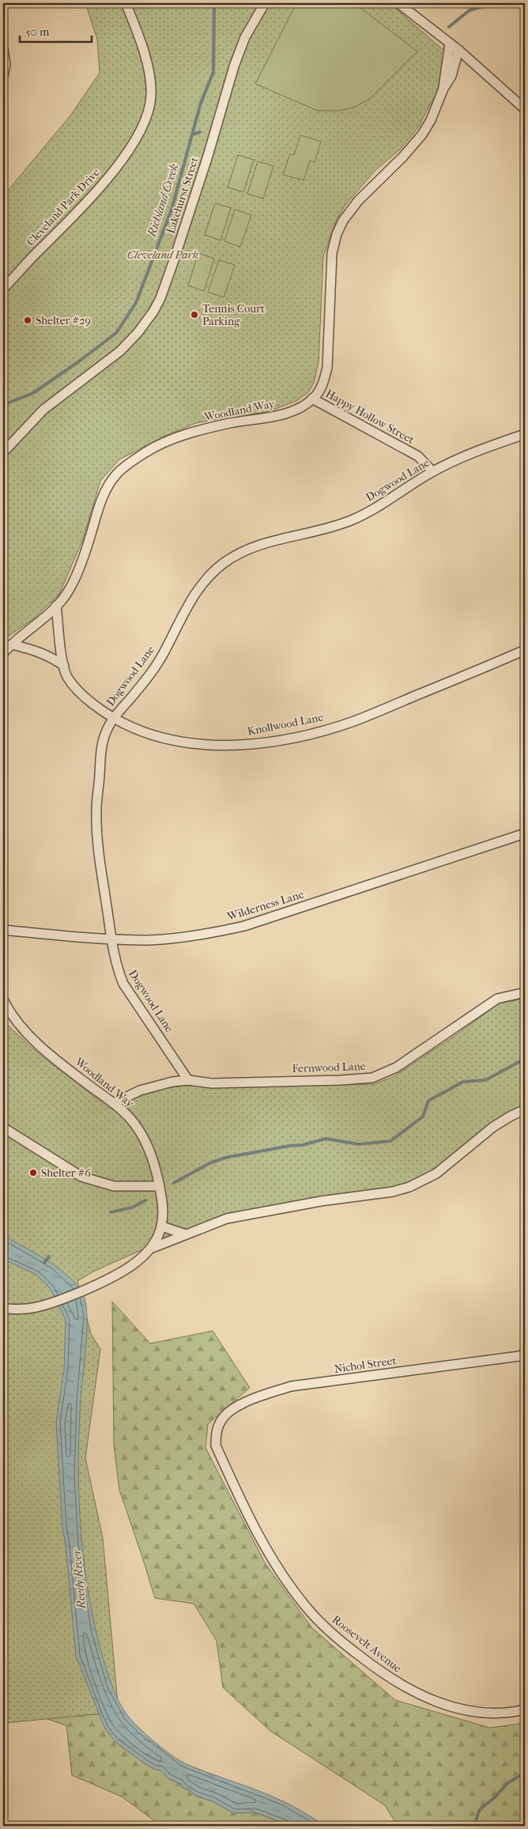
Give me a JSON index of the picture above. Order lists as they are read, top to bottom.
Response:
{
  "streets": {
    "street": [
      "Lakehurst Street",
      "Cleveland Park Drive",
      "Woodland Way",
      "Happy Hollow Street",
      "Dogwood Lane",
      "Knollwood Lane",
      "Wilderness Lane",
      "Fernwood Lane",
      "Nichol Street",
      "Roosevelt Avenue"
    ]
  },
  "crossings": [
    ["Woodland Way", "Happy Hollow Street"],
    ["Woodland Way", "Knollwood Lane"],
    ["Woodland Way", "Fernwood Lane"],
    ["Happy Hollow Street", "Dogwood Lane"],
    ["Dogwood Lane", "Knollwood Lane"],
    ["Dogwood Lane", "Wilderness Lane"],
    ["Dogwood Lane", "Fernwood Lane"],
    ["Nichol Street", "Roosevelt Avenue"]
  ],
  "water": ["Richland Creek", "Reedy River"],
  "parks": ["Cleveland Park"],
  "places": ["Tennis Court Parking", "Shelter #29", "Shelter #6"],
  "scale_bar": "50 m"
}
